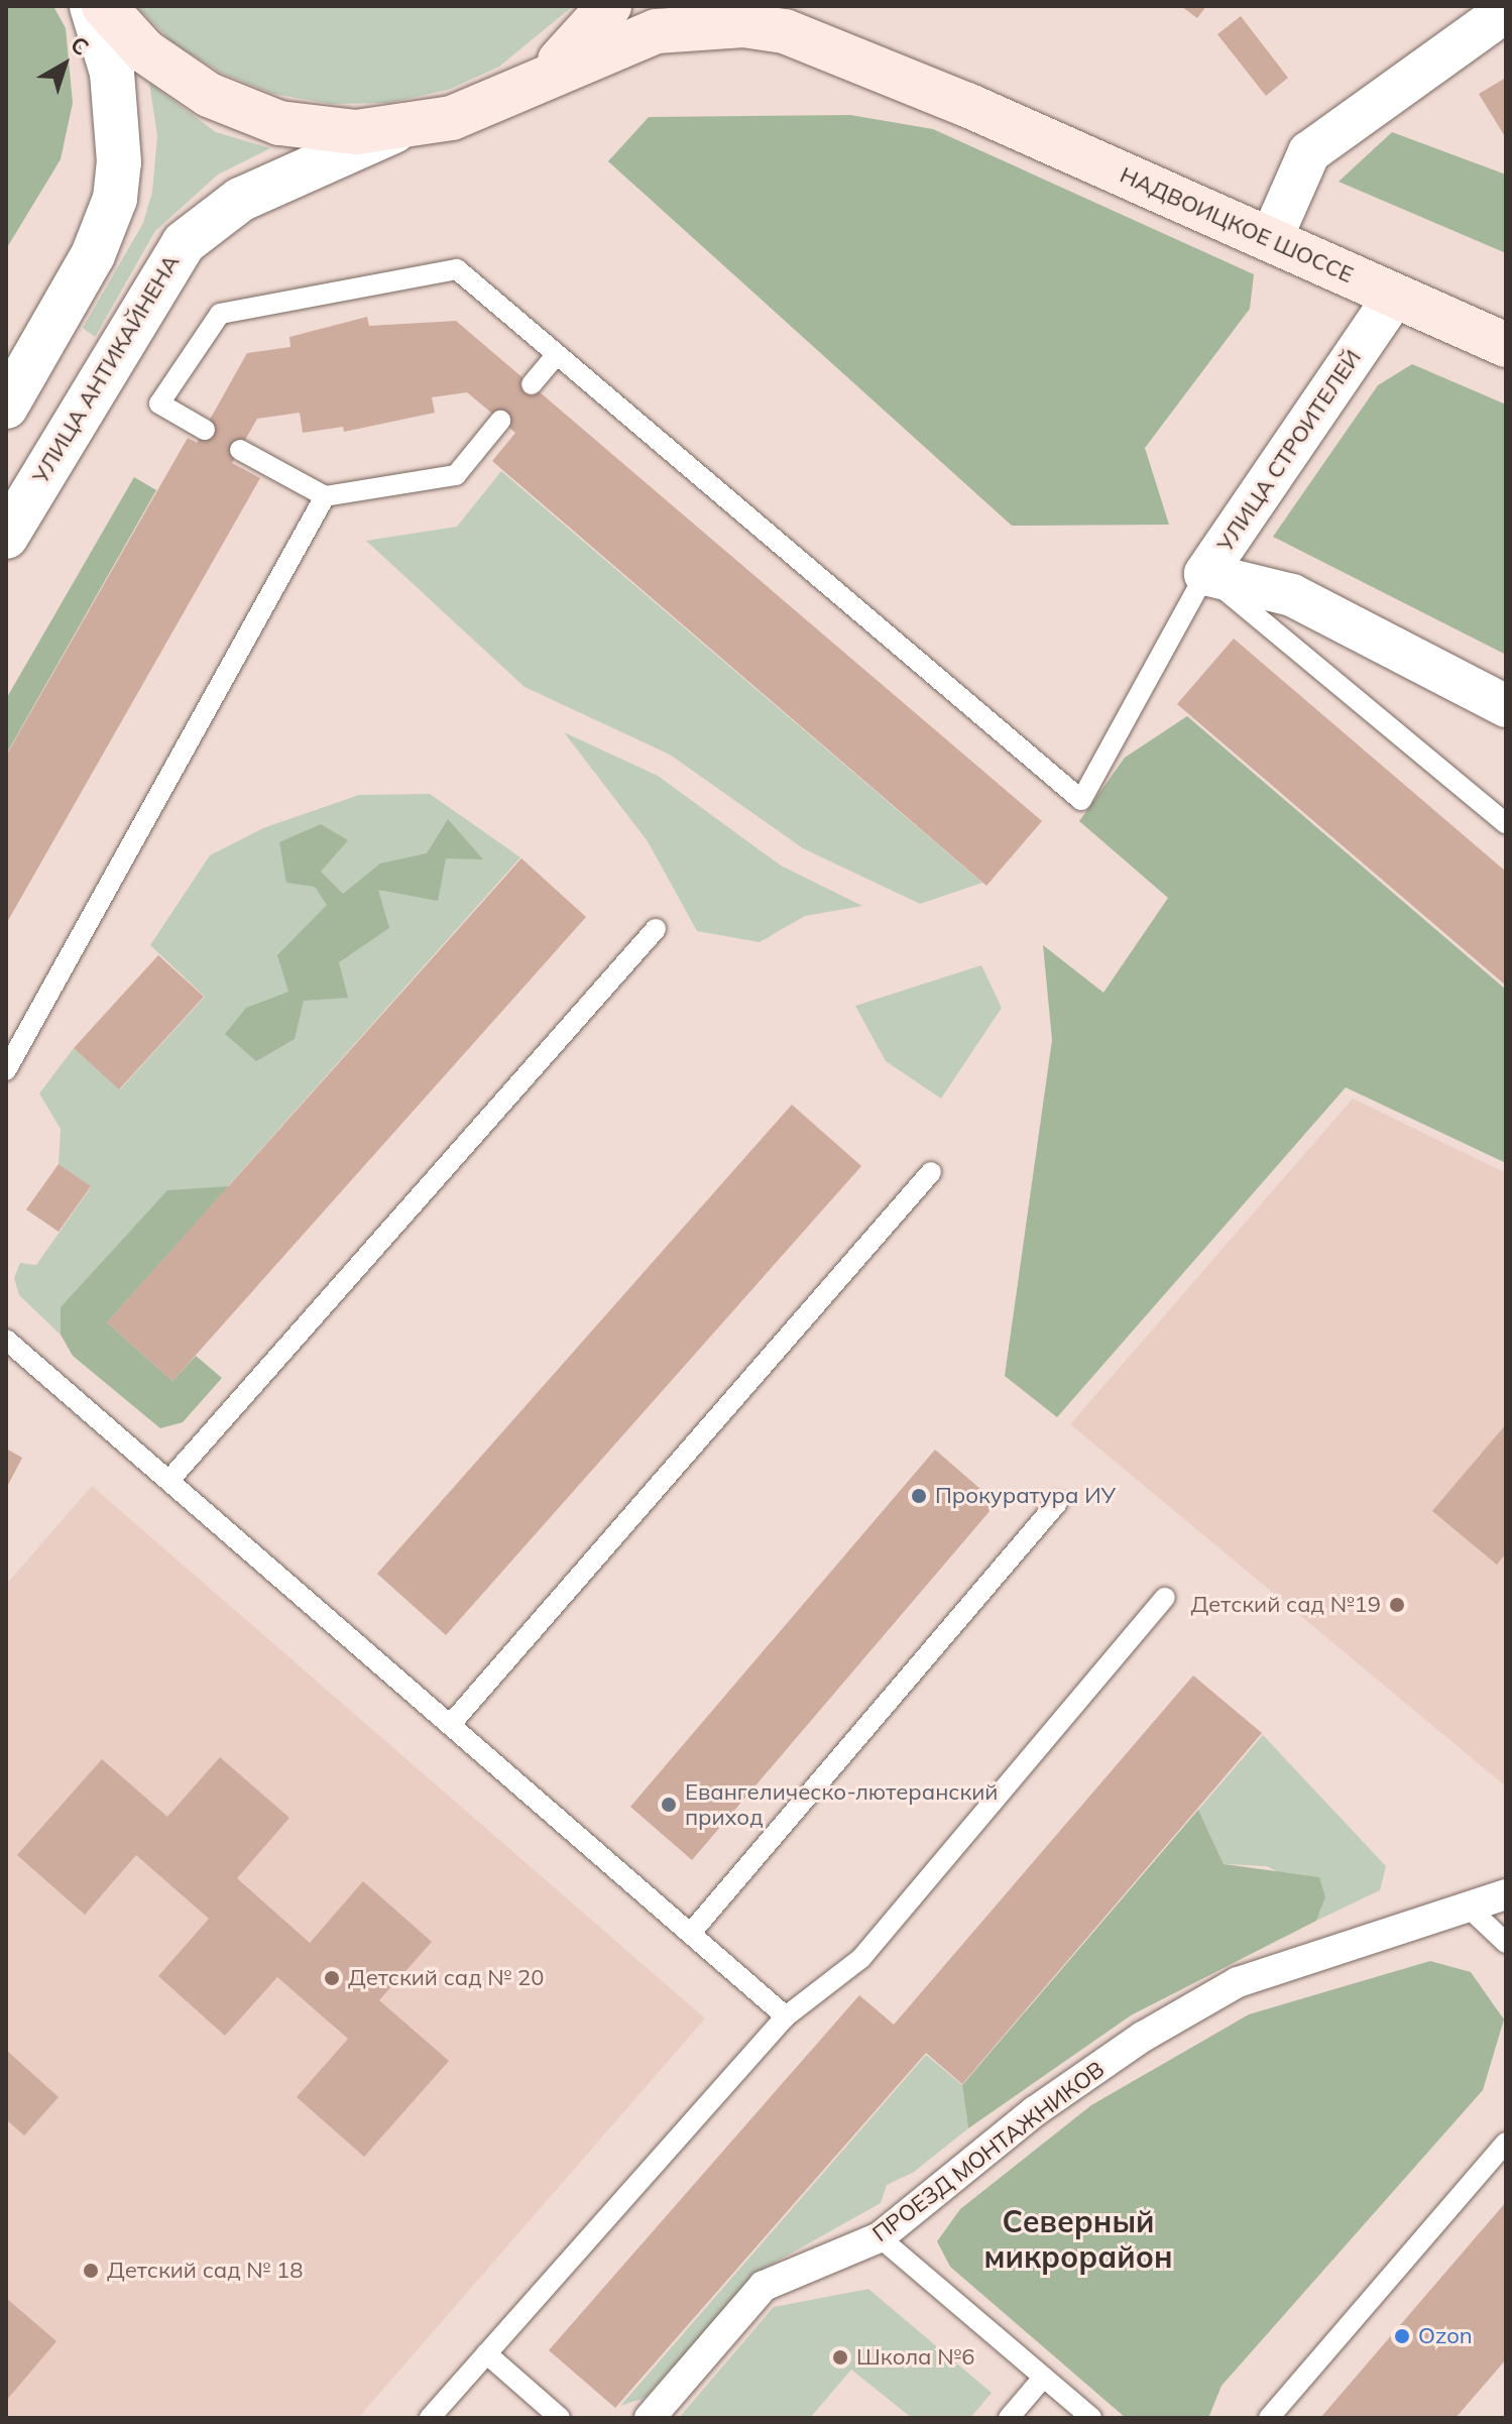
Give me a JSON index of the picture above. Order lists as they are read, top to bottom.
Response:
{
  "streets": {
    "main road": ["НАДВОИЦКОЕ ШОССЕ"],
    "street": ["УЛИЦА АНТИКАЙНЕНА", "УЛИЦА СТРОИТЕЛЕЙ", "ПРОЕЗД МОНТАЖНИКОВ"]
  },
  "crossings": [
    ["НАДВОИЦКОЕ ШОССЕ", "УЛИЦА СТРОИТЕЛЕЙ"]
  ],
  "districts": ["Северный микрорайон"],
  "places": [
    "Прокуратура ИУ",
    "Детский сад №19",
    "Евангелическо-лютеранский приход",
    "Детский сад № 20",
    "Детский сад № 18",
    "Ozon",
    "Школа №6"
  ],
  "north": "top right"
}
